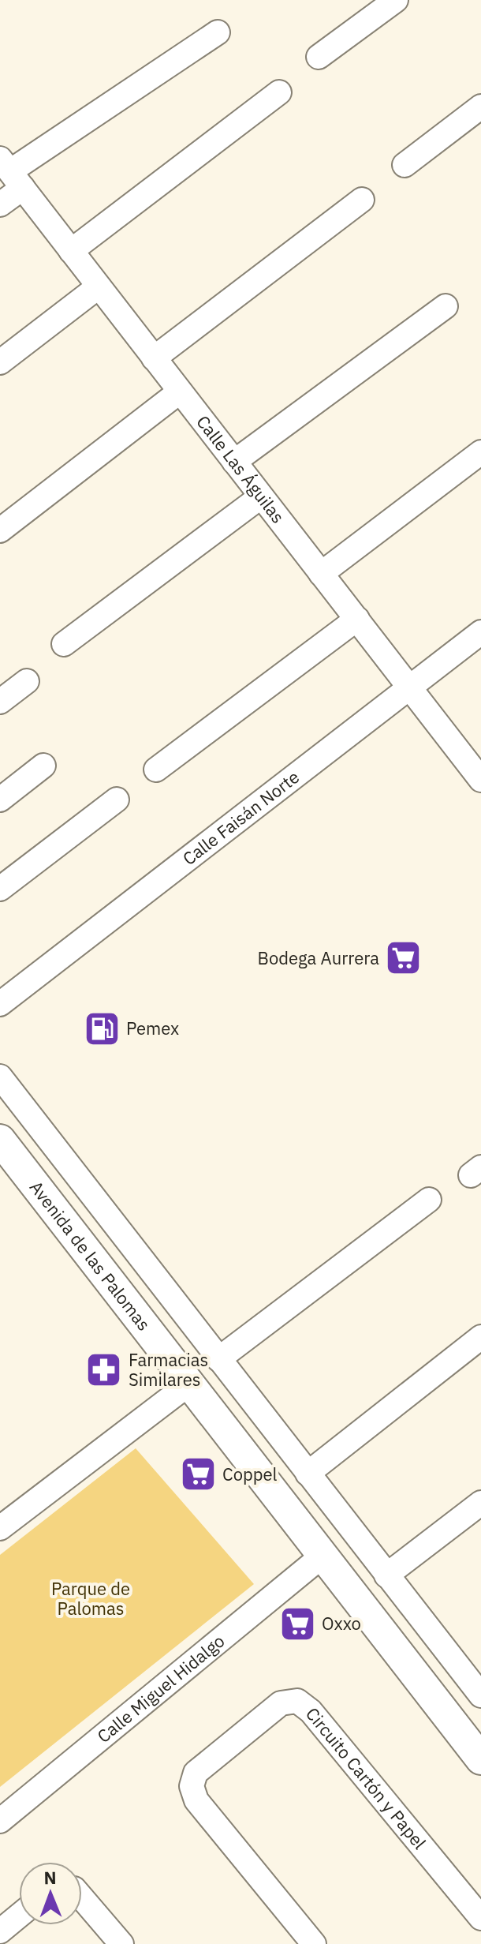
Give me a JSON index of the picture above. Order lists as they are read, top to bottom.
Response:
{
  "streets": {
    "main road": ["Avenida de las Palomas"],
    "street": [
      "Calle Las Águilas",
      "Calle Faisán Norte",
      "Calle Miguel Hidalgo",
      "Circuito Cartón y Papel"
    ]
  },
  "crossings": [
    ["Calle Las Águilas", "Calle Faisán Norte"],
    ["Avenida de las Palomas", "Calle Miguel Hidalgo"]
  ],
  "parks": ["Parque de Palomas"],
  "places": {
    "supermarket": ["Bodega Aurrera", "Coppel", "Oxxo"],
    "fuel station": ["Pemex"],
    "pharmacy": ["Farmacias Similares"]
  },
  "north": "top"
}
